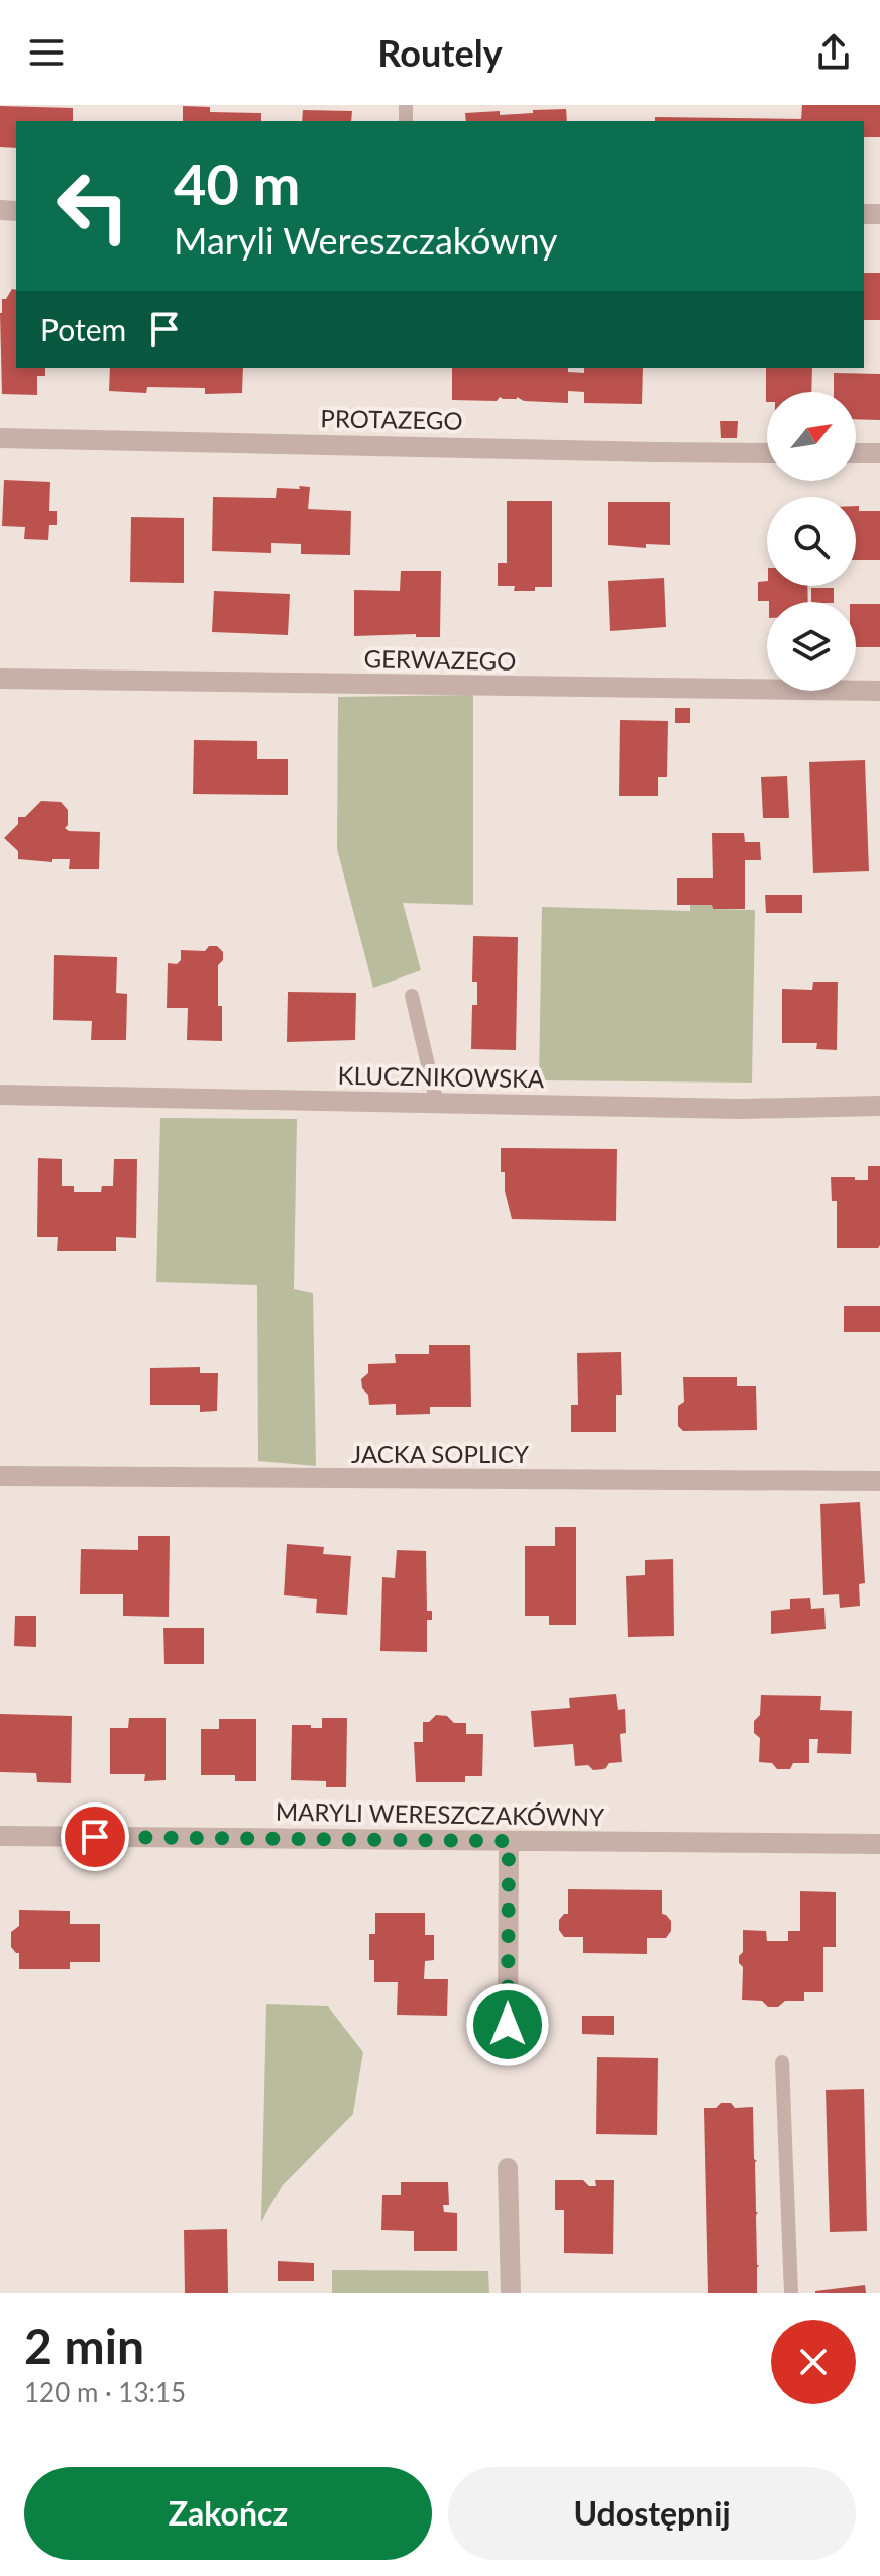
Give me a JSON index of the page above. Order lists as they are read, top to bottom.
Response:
{
  "streets": {
    "street": [
      "PROTAZEGO",
      "GERWAZEGO",
      "KLUCZNIKOWSKA",
      "JACKA SOPLICY",
      "MARYLI WERESZCZAKÓWNY"
    ]
  },
  "north": "top right",
  "page": {
    "header": "Routely",
    "turn": ["40 m", "Maryli Wereszczakówny"],
    "then": "Potem",
    "heading": ["2 min", "120 m · 13:15"],
    "buttons": ["Zakończ", "Udostępnij"]
  }
}
